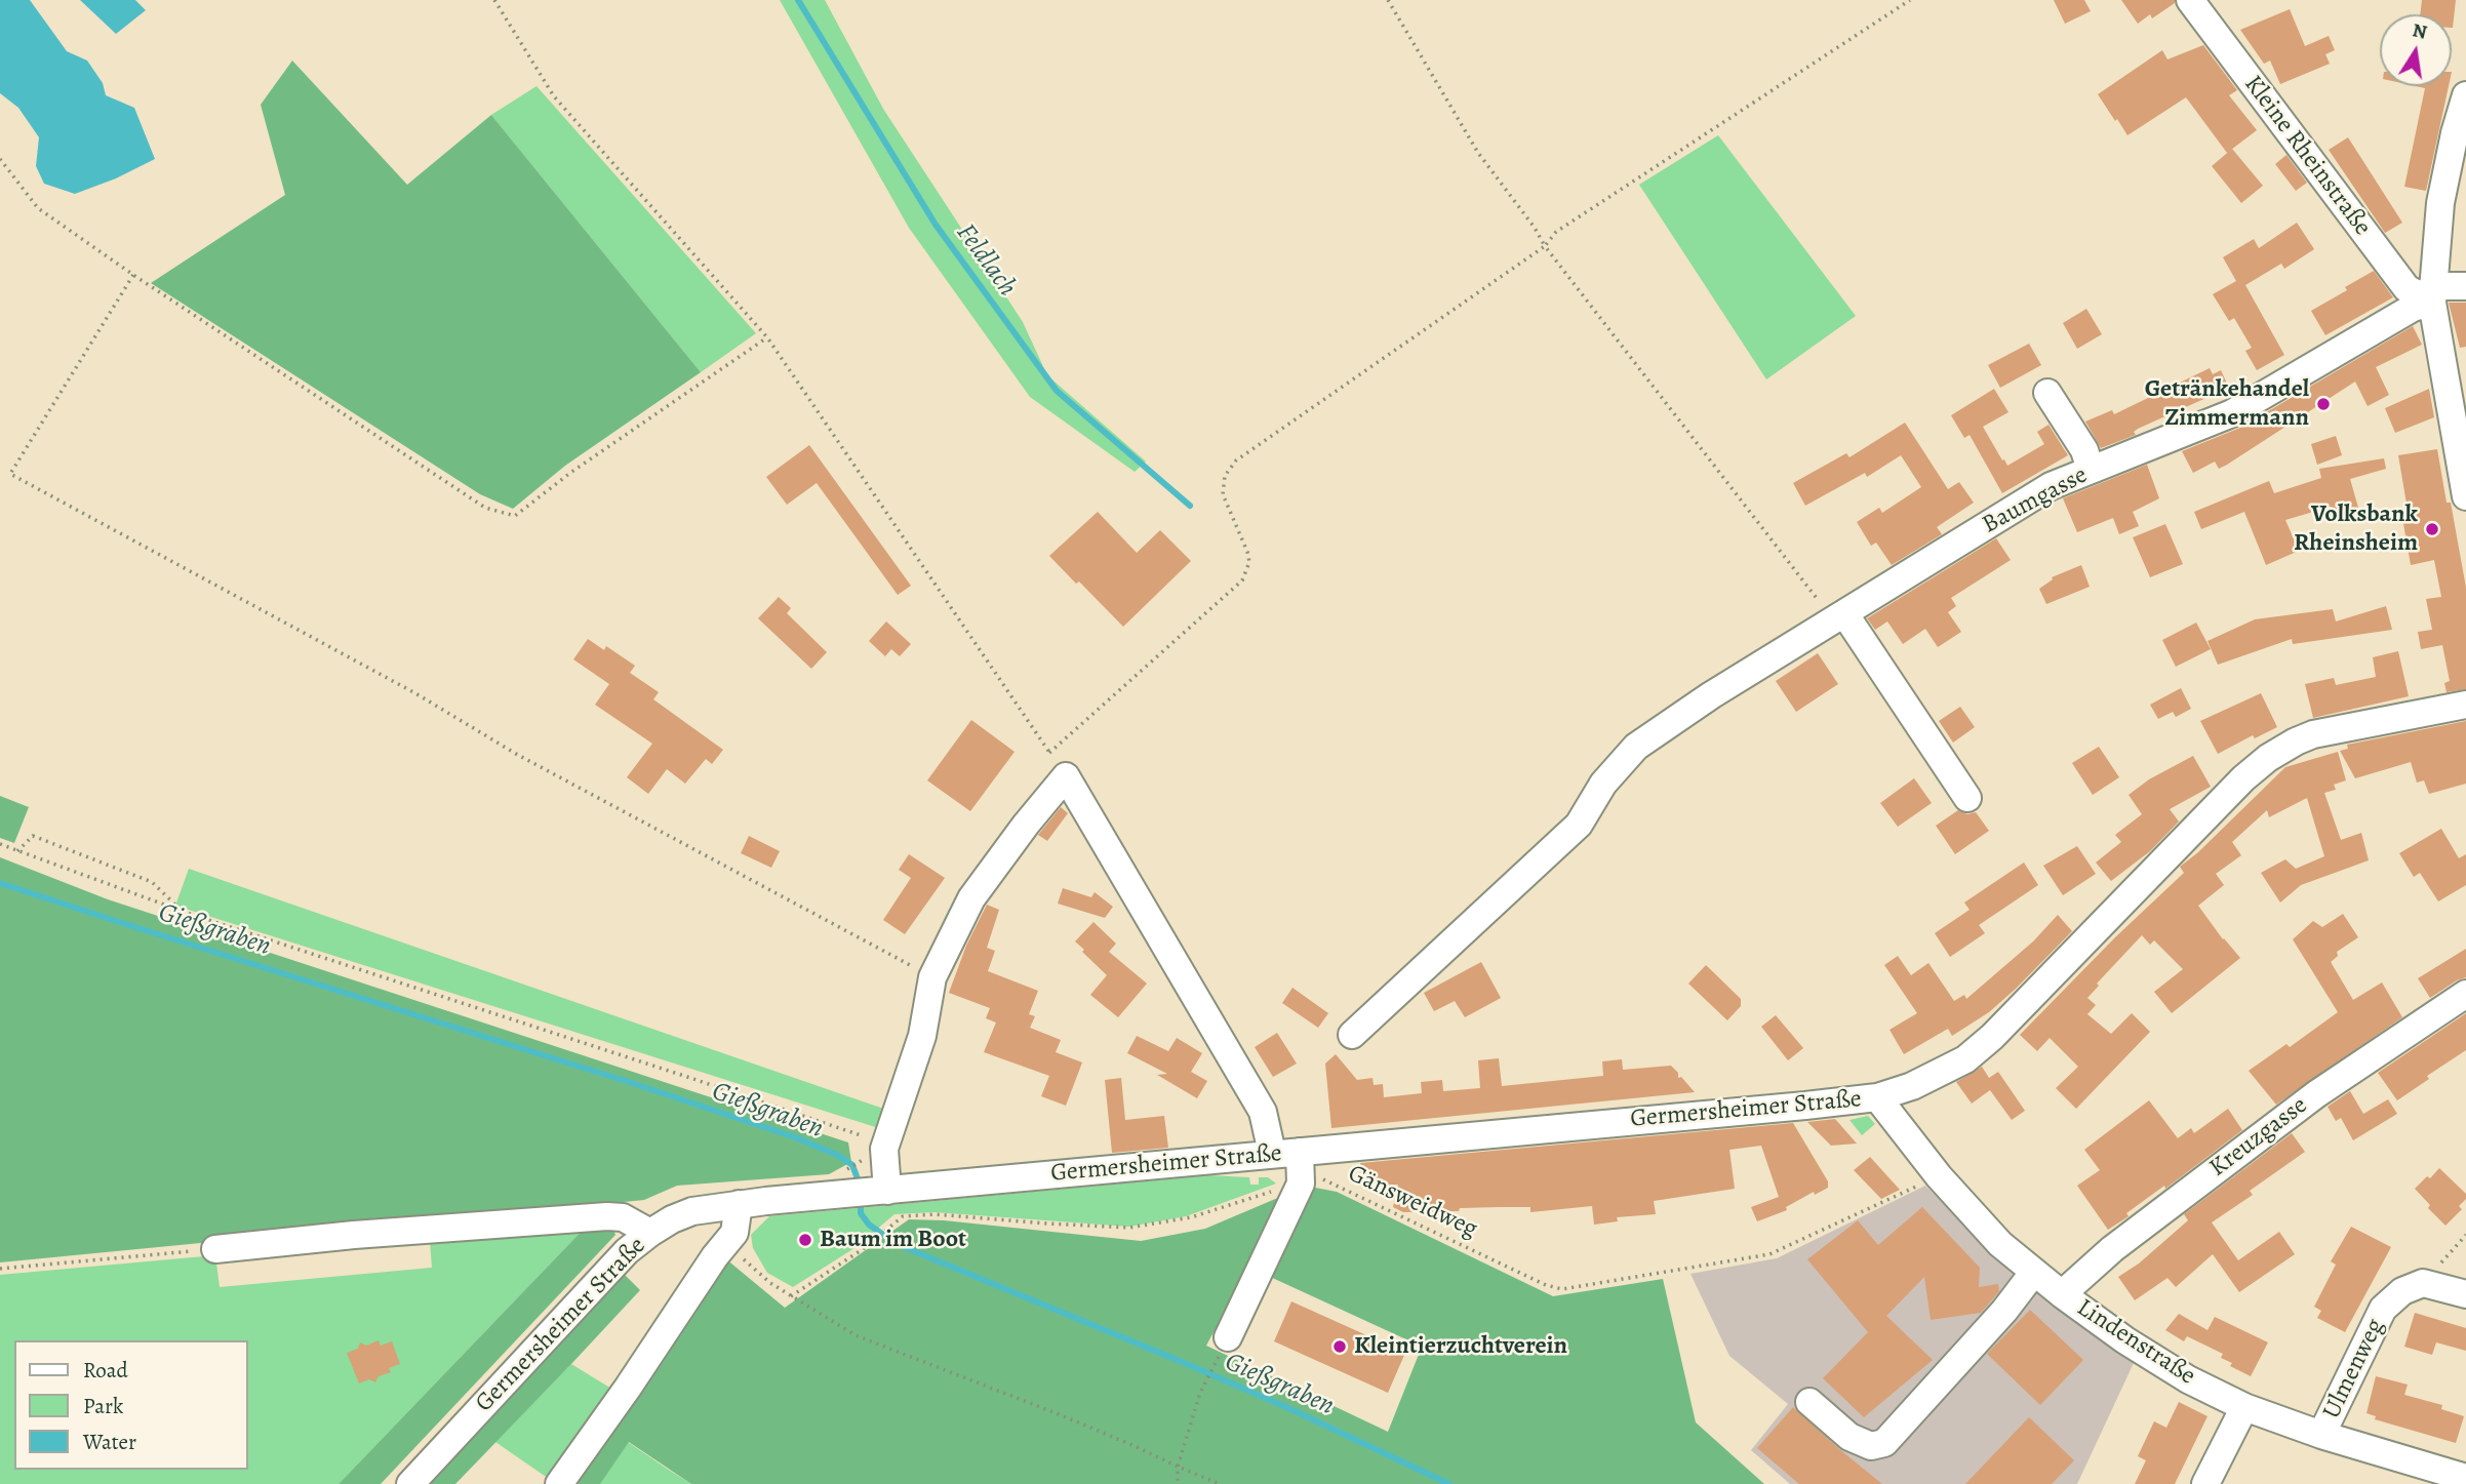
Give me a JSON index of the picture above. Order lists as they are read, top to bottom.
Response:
{
  "streets": {
    "street": [
      "Kleine Rheinstraße",
      "Baumgasse",
      "Germersheimer Straße",
      "Kreuzgasse",
      "Lindenstraße",
      "Ulmenweg"
    ],
    "path": ["Gänsweidweg"]
  },
  "crossings": [
    ["Kleine Rheinstraße", "Baumgasse"],
    ["Germersheimer Straße", "Lindenstraße"],
    ["Kreuzgasse", "Lindenstraße"],
    ["Gänsweidweg", "Lindenstraße"],
    ["Lindenstraße", "Ulmenweg"]
  ],
  "water": ["Feldlach", "Gießgraben"],
  "places": [
    "Getränkehandel Zimmermann",
    "Volksbank Rheinsheim",
    "Baum im Boot",
    "Kleintierzuchtverein"
  ],
  "legend": ["Road", "Park", "Water"],
  "north": "top"
}
